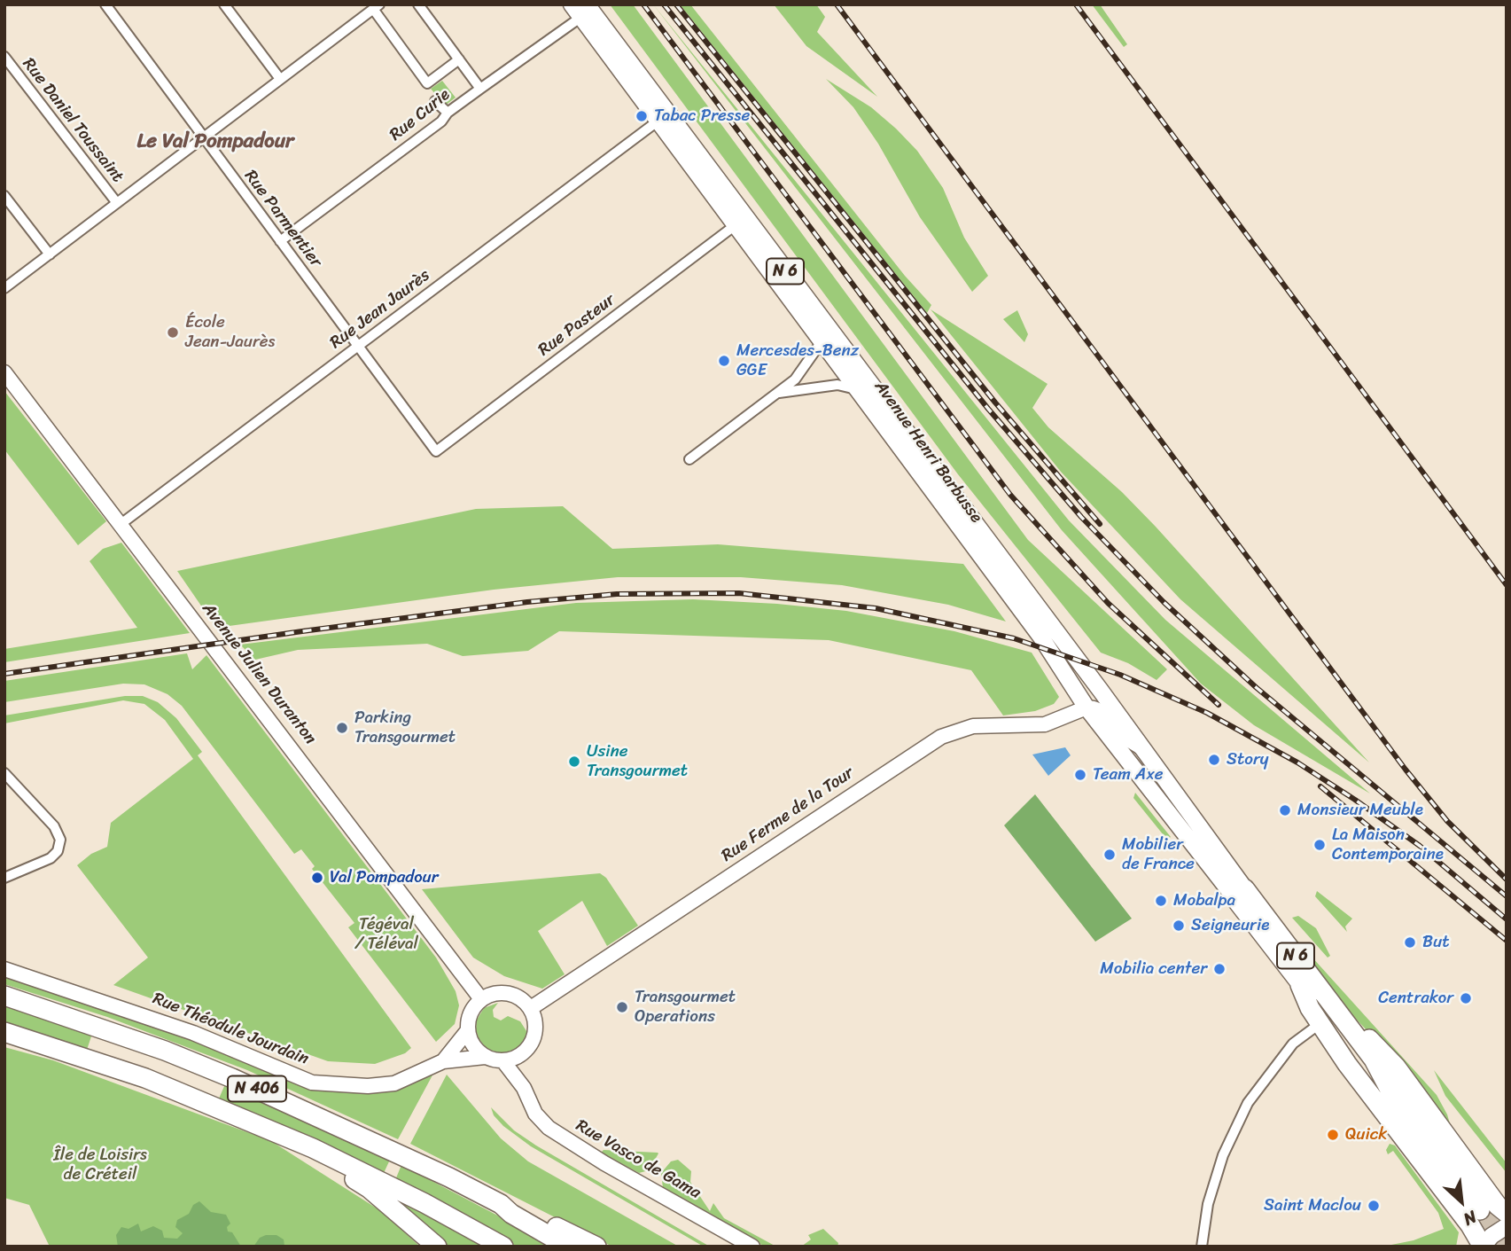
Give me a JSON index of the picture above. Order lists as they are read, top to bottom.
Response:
{
  "streets": {
    "highway": ["N 6", "N 406"],
    "main road": [
      "Avenue Henri Barbusse",
      "Avenue Julien Duranton",
      "Rue Ferme de la Tour",
      "Rue Théodule Jourdain",
      "Rue Vasco de Gama"
    ],
    "street": [
      "Rue Curie",
      "Rue Daniel Toussaint",
      "Rue Parmentier",
      "Rue Jean Jaurès",
      "Rue Pasteur"
    ]
  },
  "crossings": [
    ["Rue Curie", "Rue Parmentier"],
    ["Rue Curie", "Avenue Henri Barbusse"],
    ["Rue Parmentier", "Rue Jean Jaurès"],
    ["Rue Parmentier", "Rue Pasteur"],
    ["N 6", "Avenue Henri Barbusse"],
    ["Rue Jean Jaurès", "Avenue Henri Barbusse"],
    ["Rue Jean Jaurès", "Avenue Julien Duranton"],
    ["Rue Pasteur", "Avenue Henri Barbusse"],
    ["Avenue Henri Barbusse", "Rue Ferme de la Tour"],
    ["Avenue Julien Duranton", "Rue Ferme de la Tour"],
    ["Avenue Julien Duranton", "Rue Théodule Jourdain"],
    ["Avenue Julien Duranton", "Rue Vasco de Gama"],
    ["Rue Ferme de la Tour", "Rue Théodule Jourdain"],
    ["Rue Ferme de la Tour", "Rue Vasco de Gama"],
    ["Rue Théodule Jourdain", "Rue Vasco de Gama"]
  ],
  "districts": ["Le Val Pompadour"],
  "parks": ["Tégéval / Téléval", "Île de Loisirs de Créteil"],
  "places": [
    "Tabac Presse",
    "École Jean-Jaurès",
    "Mercesdes-Benz GGE",
    "Parking Transgourmet",
    "Story",
    "Usine Transgourmet",
    "Team Axe",
    "Monsieur Meuble",
    "La Maison Contemporaine",
    "Mobilier de France",
    "Val Pompadour",
    "Mobalpa",
    "Seigneurie",
    "But",
    "Mobilia center",
    "Centrakor",
    "Transgourmet Operations",
    "Quick",
    "Saint Maclou"
  ],
  "north": "bottom right"
}
